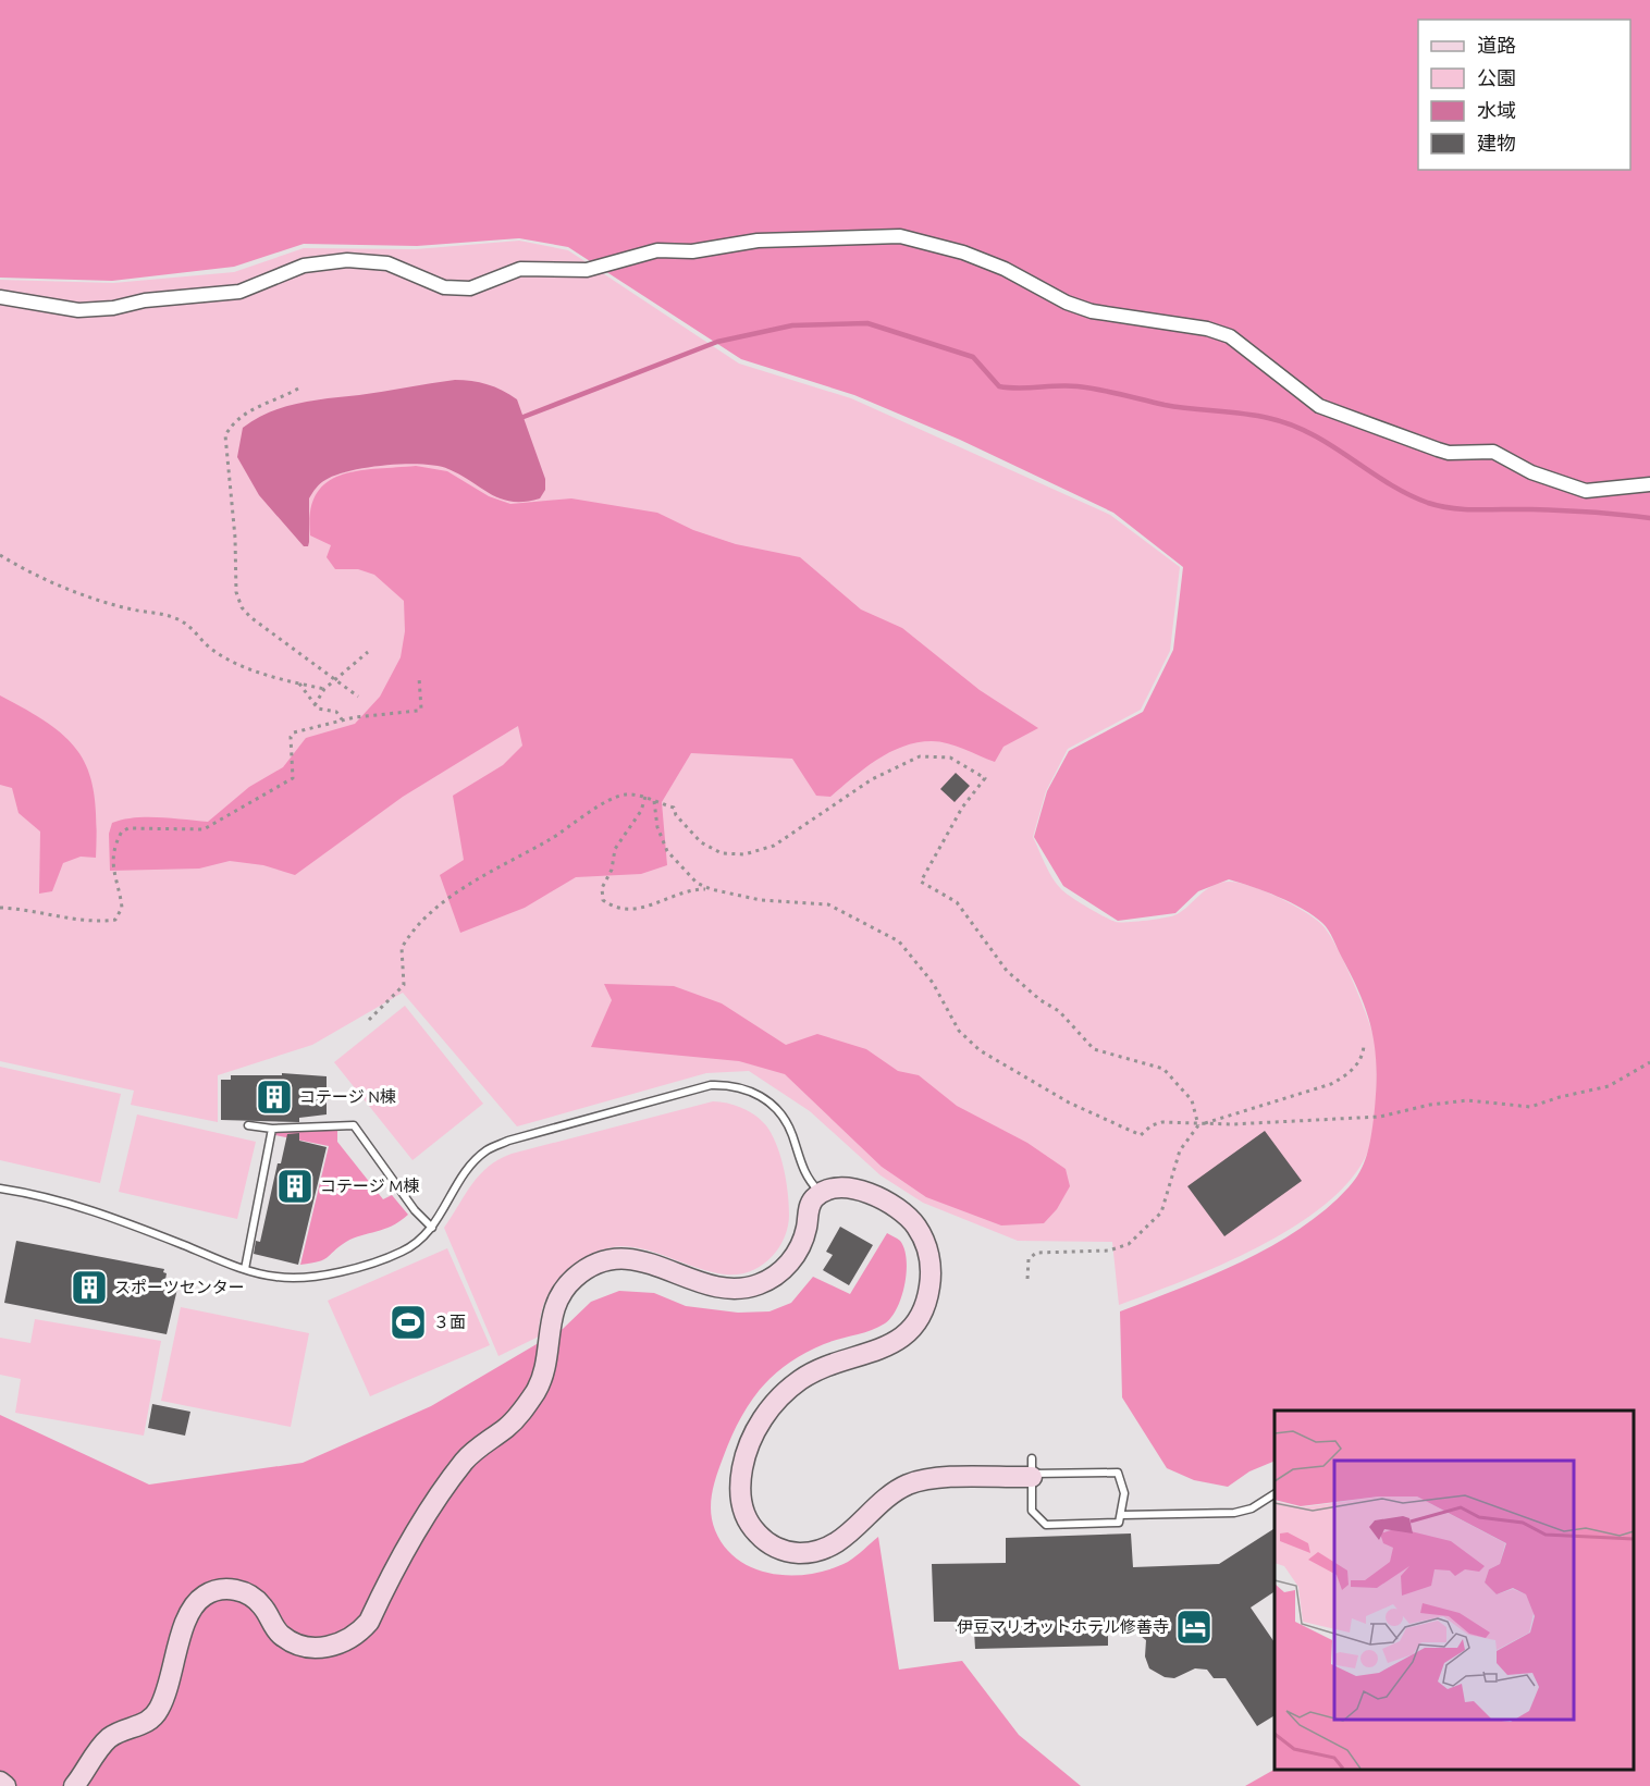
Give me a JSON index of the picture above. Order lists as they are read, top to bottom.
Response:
{
  "places": {
    "building": ["コテージ N棟", "コテージ M棟", "スポーツセンター"],
    "sports": ["３面"],
    "hotel": ["伊豆マリオットホテル修善寺"]
  },
  "legend": [
    "道路",
    "公園",
    "水域",
    "建物"
  ]
}
